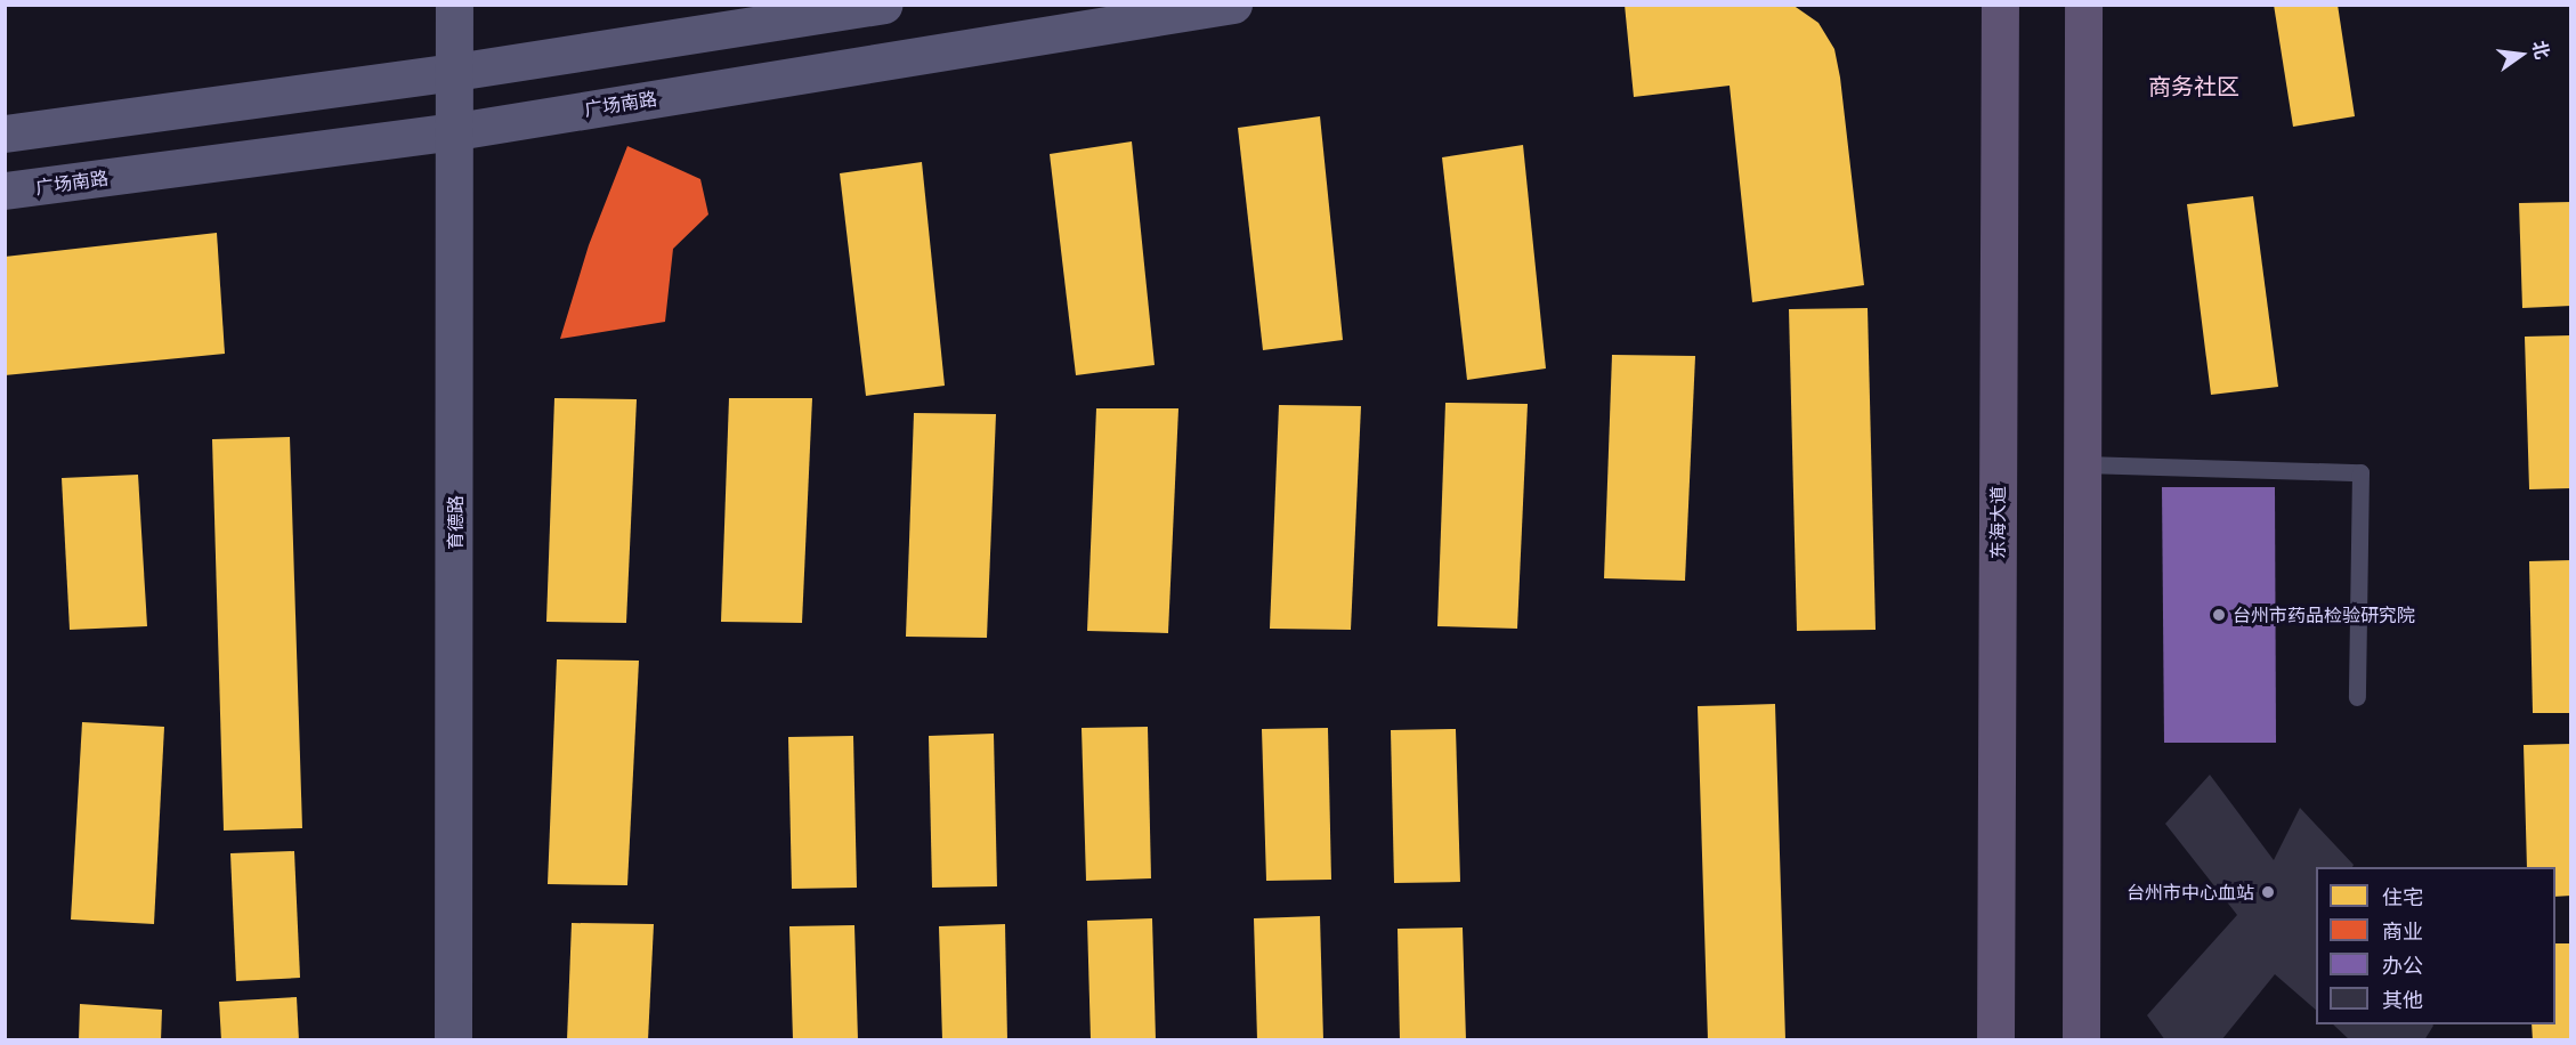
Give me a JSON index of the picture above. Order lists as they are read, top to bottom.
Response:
{
  "streets": {
    "main road": ["广场南路", "育德路", "东海大道"]
  },
  "crossings": [
    ["广场南路", "育德路"]
  ],
  "districts": ["商务社区"],
  "places": ["台州市药品检验研究院", "台州市中心血站"],
  "legend": [
    "住宅",
    "商业",
    "办公",
    "其他"
  ],
  "north": "right"
}
